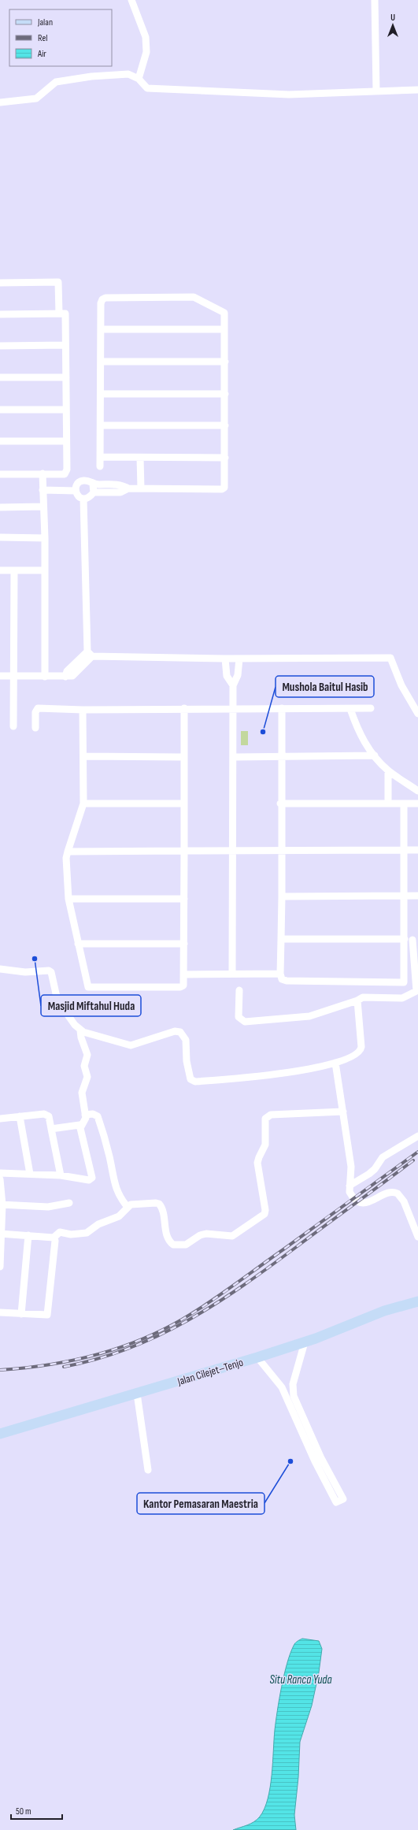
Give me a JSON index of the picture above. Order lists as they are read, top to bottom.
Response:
{
  "streets": {
    "main road": ["Jalan Cilejet–Tenjo"]
  },
  "water": ["Situ Ranca Yuda"],
  "places": ["Mushola Baitul Hasib", "Masjid Miftahul Huda", "Kantor Pemasaran Maestria"],
  "legend": ["Jalan", "Rel", "Air"],
  "scale_bar": "50 m",
  "north": "top"
}
